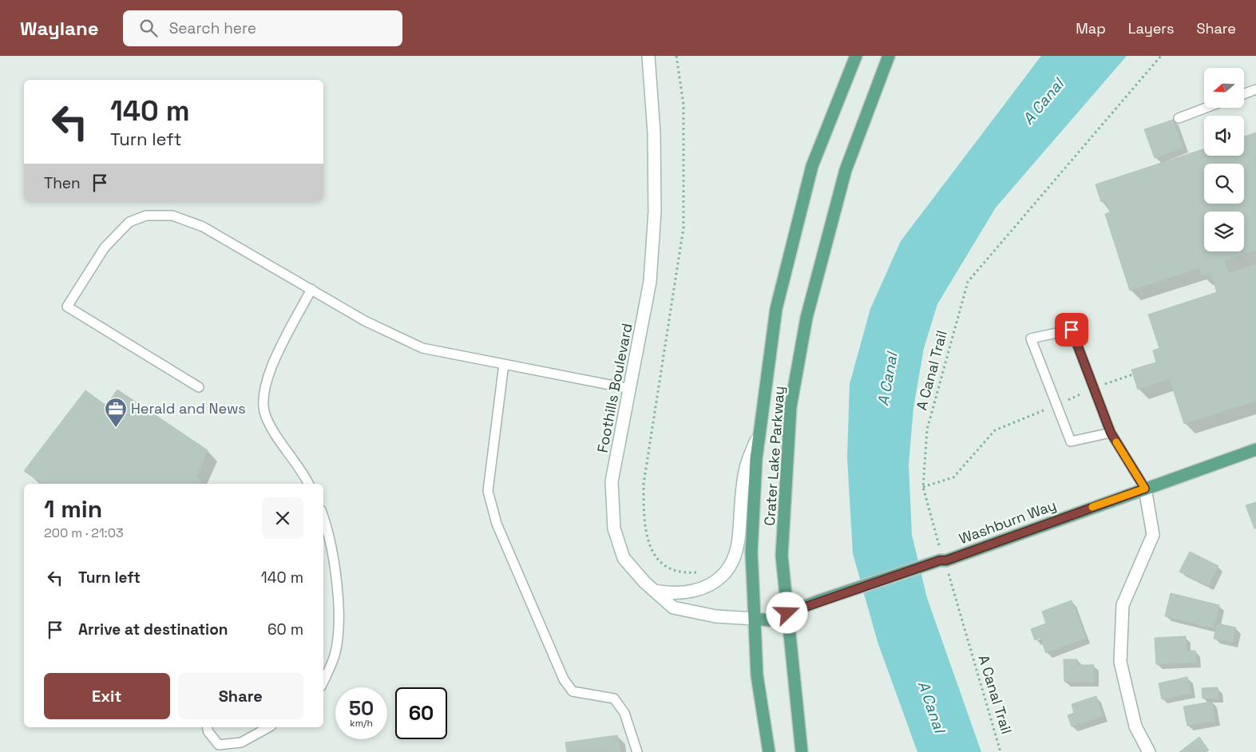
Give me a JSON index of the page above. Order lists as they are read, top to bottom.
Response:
{
  "streets": {
    "main road": ["Foothills Boulevard", "Crater Lake Parkway", "Washburn Way"],
    "path": ["A Canal Trail"]
  },
  "crossings": [
    ["A Canal Trail", "Washburn Way"],
    ["Foothills Boulevard", "Crater Lake Parkway"],
    ["Foothills Boulevard", "Washburn Way"],
    ["Crater Lake Parkway", "Washburn Way"]
  ],
  "water": ["A Canal"],
  "places": {
    "office": ["Herald and News"]
  },
  "north": "left",
  "page": {
    "header": "Waylane",
    "search": "Search here",
    "nav": ["Map", "Layers", "Share"],
    "turn": ["140 m", "Turn left"],
    "then": "Then",
    "heading": ["1 min", "200 m · 21:03"],
    "list": [
      {
        "name": "Turn left",
        "value": "140 m"
      },
      {
        "name": "Arrive at destination",
        "value": "60 m"
      }
    ],
    "buttons": ["Exit", "Share"],
    "speed": "50 km/h",
    "limit": "60"
  }
}
